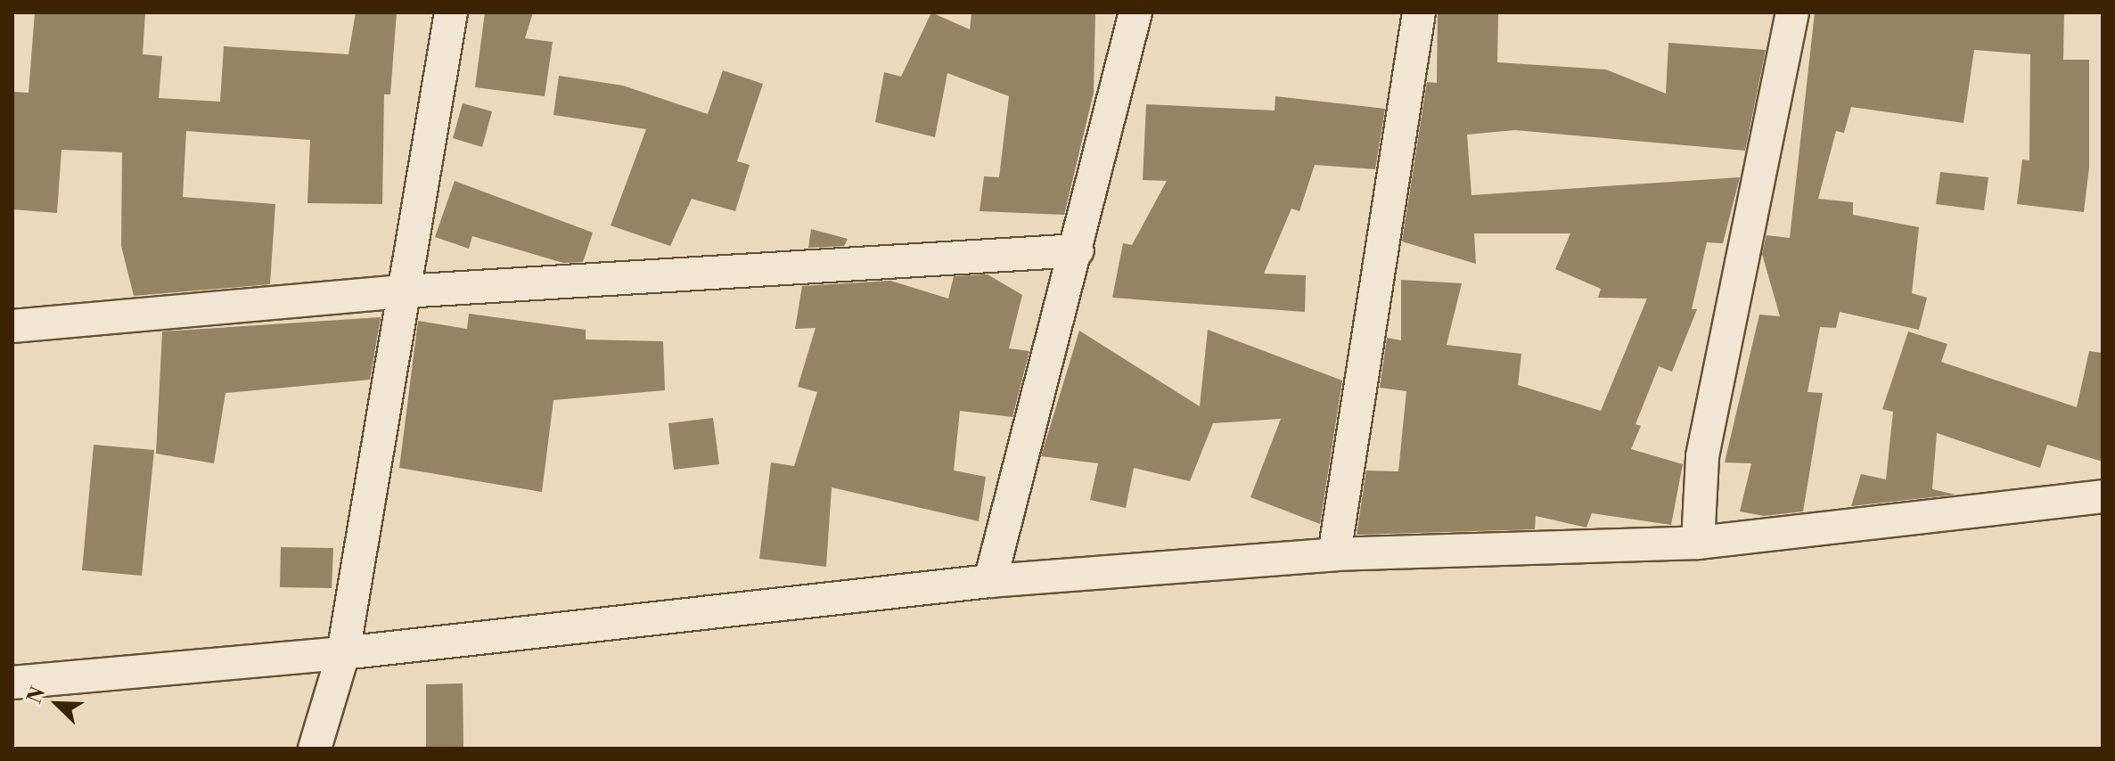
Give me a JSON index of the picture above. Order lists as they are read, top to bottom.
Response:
{
  "north": "top left"
}
